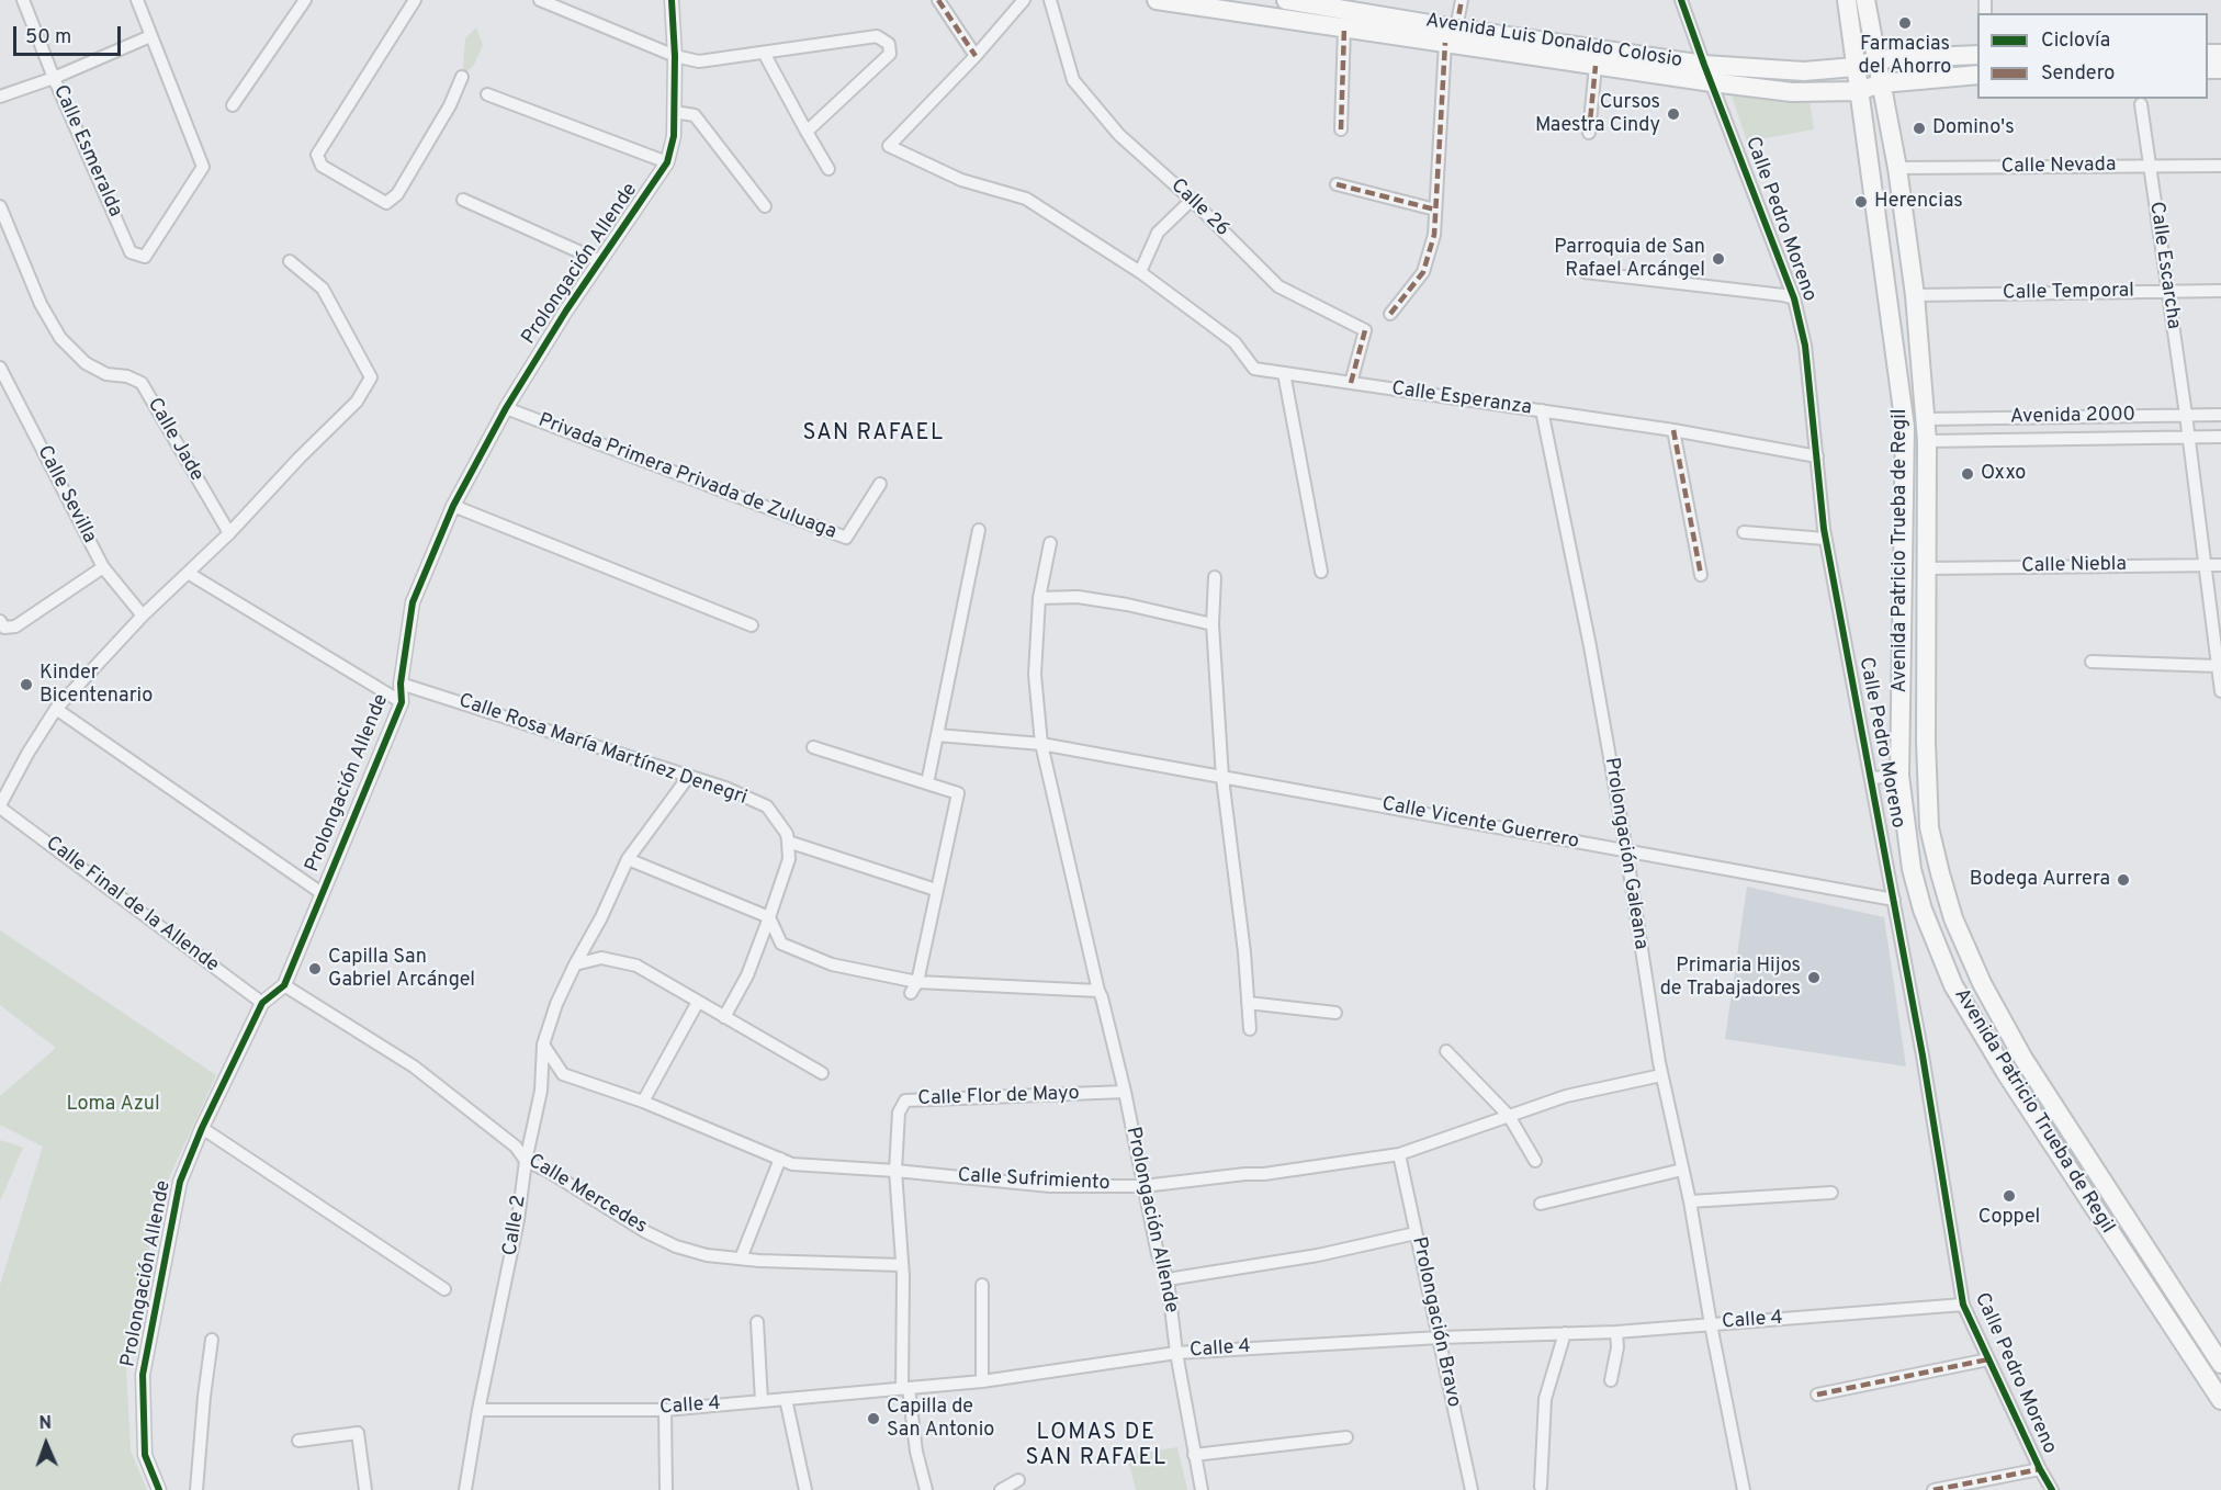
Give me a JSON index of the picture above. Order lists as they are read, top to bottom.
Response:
{
  "streets": {
    "main road": ["Avenida Luis Donaldo Colosio", "Avenida Patricio Trueba de Regil"],
    "street": [
      "Calle Esmeralda",
      "Calle Nevada",
      "Calle 26",
      "Calle Pedro Moreno",
      "Prolongación Allende",
      "Calle Escarcha",
      "Calle Temporal",
      "Calle Esperanza",
      "Avenida 2000",
      "Calle Jade",
      "Privada Primera Privada de Zuluaga",
      "Calle Sevilla",
      "Calle Niebla",
      "Calle Rosa María Martínez Denegri",
      "Calle Vicente Guerrero",
      "Prolongación Galeana",
      "Calle Final de la Allende",
      "Calle Flor de Mayo",
      "Calle Sufrimiento",
      "Calle Mercedes",
      "Calle 2",
      "Calle 4",
      "Prolongación Bravo"
    ]
  },
  "crossings": [
    ["Avenida Luis Donaldo Colosio", "Calle Pedro Moreno"],
    ["Avenida Luis Donaldo Colosio", "Avenida Patricio Trueba de Regil"],
    ["Calle Nevada", "Calle Escarcha"],
    ["Calle Nevada", "Avenida Patricio Trueba de Regil"],
    ["Calle 26", "Calle Esperanza"],
    ["Calle Pedro Moreno", "Calle Esperanza"],
    ["Calle Pedro Moreno", "Calle Vicente Guerrero"],
    ["Calle Pedro Moreno", "Calle 4"],
    ["Prolongación Allende", "Privada Primera Privada de Zuluaga"],
    ["Prolongación Allende", "Calle Rosa María Martínez Denegri"],
    ["Prolongación Allende", "Calle Vicente Guerrero"],
    ["Prolongación Allende", "Calle Final de la Allende"],
    ["Prolongación Allende", "Calle Flor de Mayo"],
    ["Prolongación Allende", "Calle Sufrimiento"],
    ["Prolongación Allende", "Calle Mercedes"],
    ["Prolongación Allende", "Calle 4"],
    ["Calle Escarcha", "Calle Temporal"],
    ["Calle Escarcha", "Avenida 2000"],
    ["Calle Escarcha", "Calle Niebla"],
    ["Calle Temporal", "Avenida Patricio Trueba de Regil"],
    ["Calle Esperanza", "Prolongación Galeana"],
    ["Avenida 2000", "Avenida Patricio Trueba de Regil"],
    ["Avenida Patricio Trueba de Regil", "Calle Niebla"],
    ["Calle Rosa María Martínez Denegri", "Calle 2"],
    ["Calle Vicente Guerrero", "Prolongación Galeana"],
    ["Prolongación Galeana", "Calle Sufrimiento"],
    ["Prolongación Galeana", "Calle 4"],
    ["Calle Flor de Mayo", "Calle Sufrimiento"],
    ["Calle Sufrimiento", "Calle 2"],
    ["Calle Sufrimiento", "Prolongación Bravo"],
    ["Calle Mercedes", "Calle 2"],
    ["Calle 2", "Calle 4"],
    ["Calle 4", "Prolongación Bravo"]
  ],
  "districts": ["SAN RAFAEL", "LOMAS DE SAN RAFAEL"],
  "parks": ["Loma Azul"],
  "places": [
    "Farmacias del Ahorro",
    "Cursos Maestra Cindy",
    "Domino's",
    "Herencias",
    "Parroquia de San Rafael Arcángel",
    "Oxxo",
    "Kinder Bicentenario",
    "Bodega Aurrera",
    "Capilla San Gabriel Arcángel",
    "Primaria Hijos de Trabajadores",
    "Coppel",
    "Capilla de San Antonio"
  ],
  "legend": ["Ciclovía", "Sendero"],
  "scale_bar": "50 m",
  "north": "top"
}
